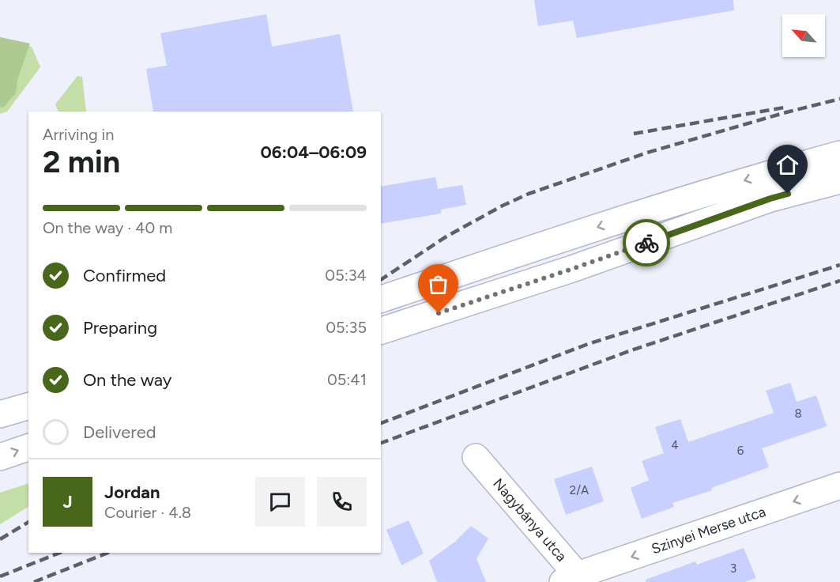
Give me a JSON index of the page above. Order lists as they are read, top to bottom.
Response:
{
  "streets": {
    "main road": ["Nagybánya utca", "Szinyei Merse utca"]
  },
  "crossings": [
    ["Nagybánya utca", "Szinyei Merse utca"]
  ],
  "one_way": ["Szinyei Merse utca"],
  "house_numbers": [
    "8",
    "4",
    "6",
    "2/A",
    "3"
  ],
  "north": "top left",
  "page": {
    "heading": ["2 min", "Arriving in", "06:04–06:09"],
    "panel": ["Jordan", "Courier · 4.8"],
    "bar": "On the way · 40 m",
    "list": [
      ["Confirmed", "05:34"],
      ["Preparing", "05:35"],
      ["On the way", "05:41"],
      "Delivered"
    ],
    "round": "J"
  }
}
